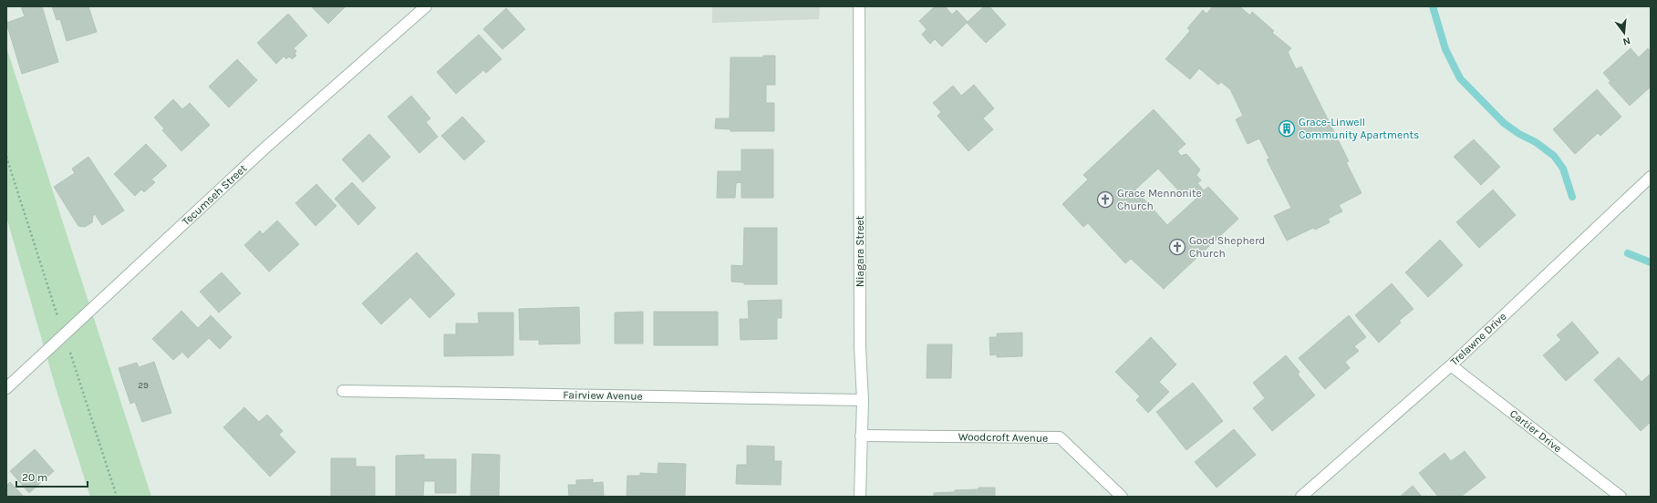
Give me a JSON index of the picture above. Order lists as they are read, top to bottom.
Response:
{
  "streets": {
    "street": [
      "Tecumseh Street",
      "Niagara Street",
      "Trelawne Drive",
      "Fairview Avenue",
      "Cartier Drive",
      "Woodcroft Avenue"
    ]
  },
  "crossings": [
    ["Niagara Street", "Fairview Avenue"],
    ["Niagara Street", "Woodcroft Avenue"],
    ["Trelawne Drive", "Cartier Drive"]
  ],
  "places": {
    "building": ["Grace-Linwell Community Apartments"],
    "church": ["Grace Mennonite Church", "Good Shepherd Church"]
  },
  "house_numbers": ["29"],
  "scale_bar": "20 m",
  "north": "bottom"
}
